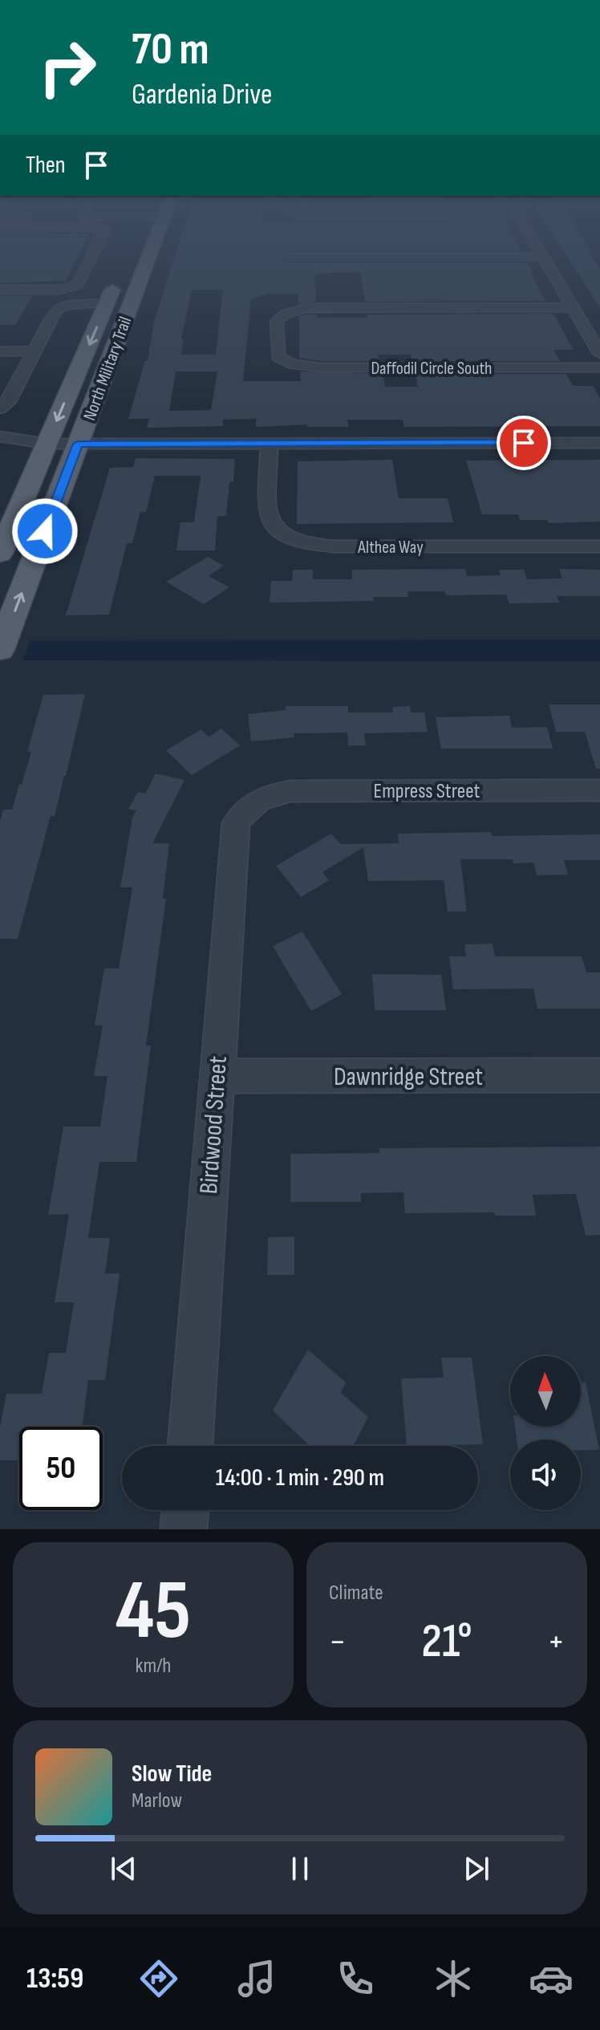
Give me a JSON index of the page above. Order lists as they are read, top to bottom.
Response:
{
  "streets": {
    "main road": ["North Military Trail"],
    "street": [
      "Daffodil Circle South",
      "Althea Way",
      "Empress Street",
      "Dawnridge Street",
      "Birdwood Street"
    ]
  },
  "crossings": [
    ["Empress Street", "Birdwood Street"],
    ["Dawnridge Street", "Birdwood Street"]
  ],
  "north": "top",
  "page": {
    "turn": ["70 m", "Gardenia Drive"],
    "then": "Then",
    "limit": "50",
    "trip": "14:00 · 1 min · 290 m",
    "tile": [
      ["45", "km/h"],
      "Climate"
    ],
    "heat": ["−", "21°", "+"],
    "song": ["Slow Tide", "Marlow"],
    "tabs": "13:59"
  }
}
